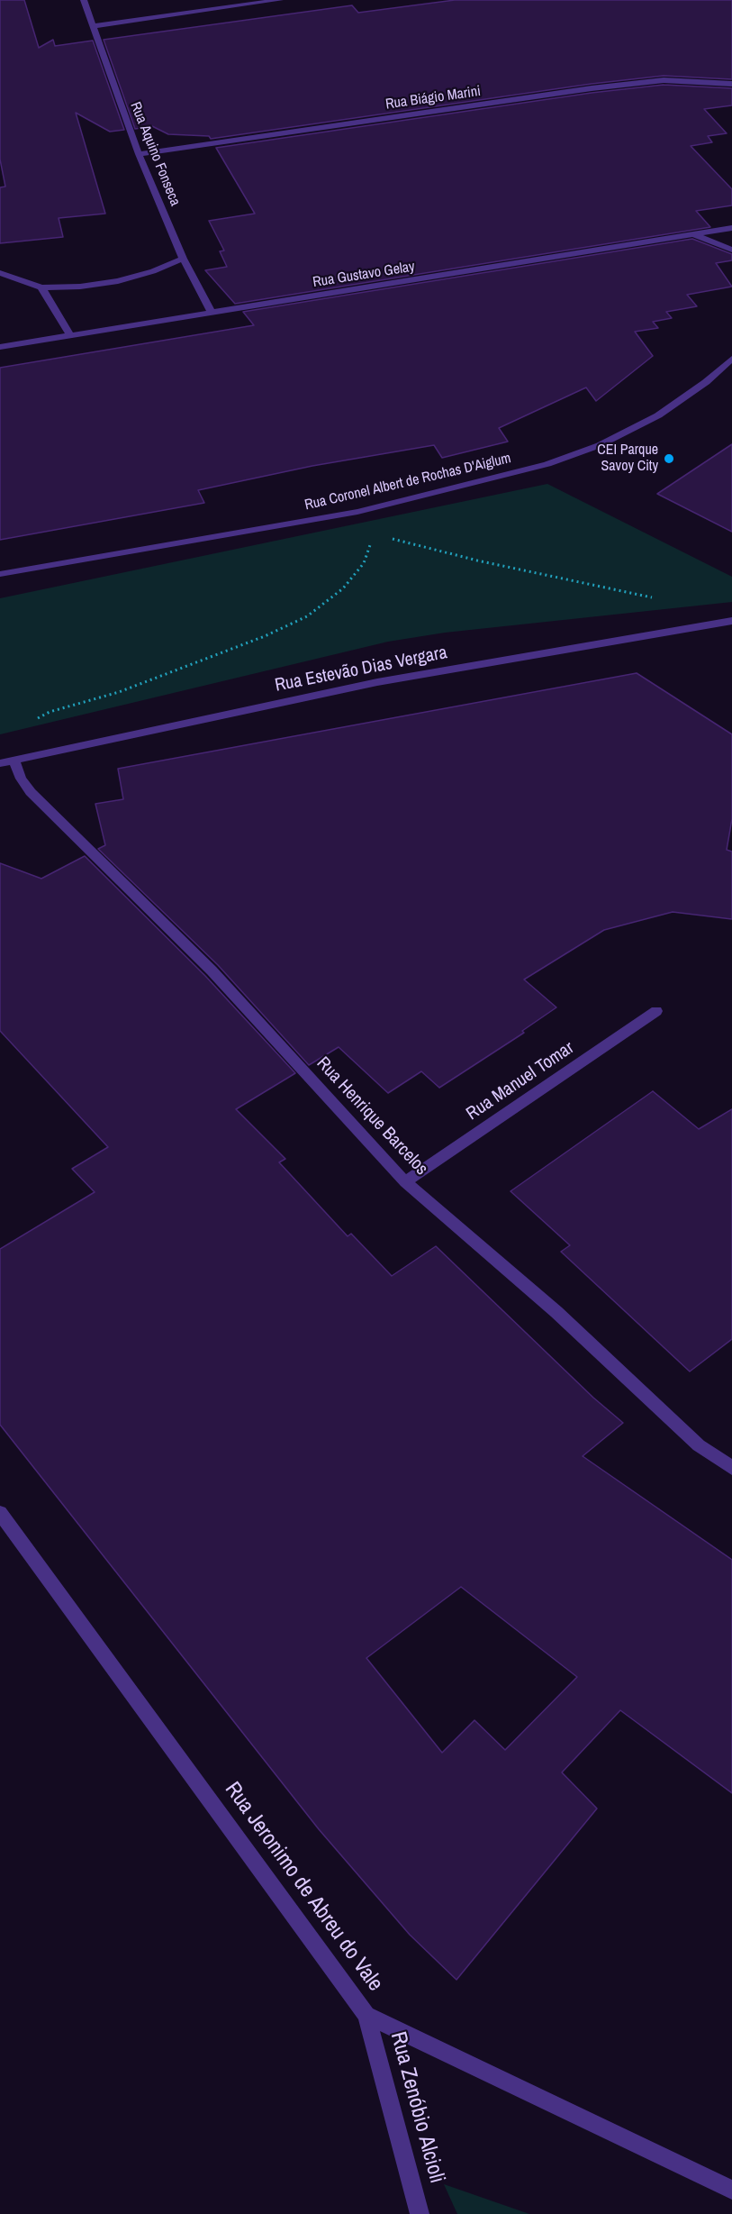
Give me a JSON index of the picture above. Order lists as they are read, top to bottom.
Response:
{
  "streets": {
    "street": [
      "Rua Biágio Marini",
      "Rua Aquino Fonseca",
      "Rua Gustavo Gelay",
      "Rua Coronel Albert de Rochas D'Aiglum",
      "Rua Estevão Dias Vergara",
      "Rua Manuel Tomar",
      "Rua Henrique Barcelos",
      "Rua Jeronimo de Abreu do Vale",
      "Rua Zenóbio Alcioli"
    ]
  },
  "crossings": [
    ["Rua Biágio Marini", "Rua Aquino Fonseca"],
    ["Rua Aquino Fonseca", "Rua Gustavo Gelay"],
    ["Rua Estevão Dias Vergara", "Rua Henrique Barcelos"],
    ["Rua Manuel Tomar", "Rua Henrique Barcelos"],
    ["Rua Jeronimo de Abreu do Vale", "Rua Zenóbio Alcioli"]
  ],
  "places": ["CEI Parque Savoy City"]
}
